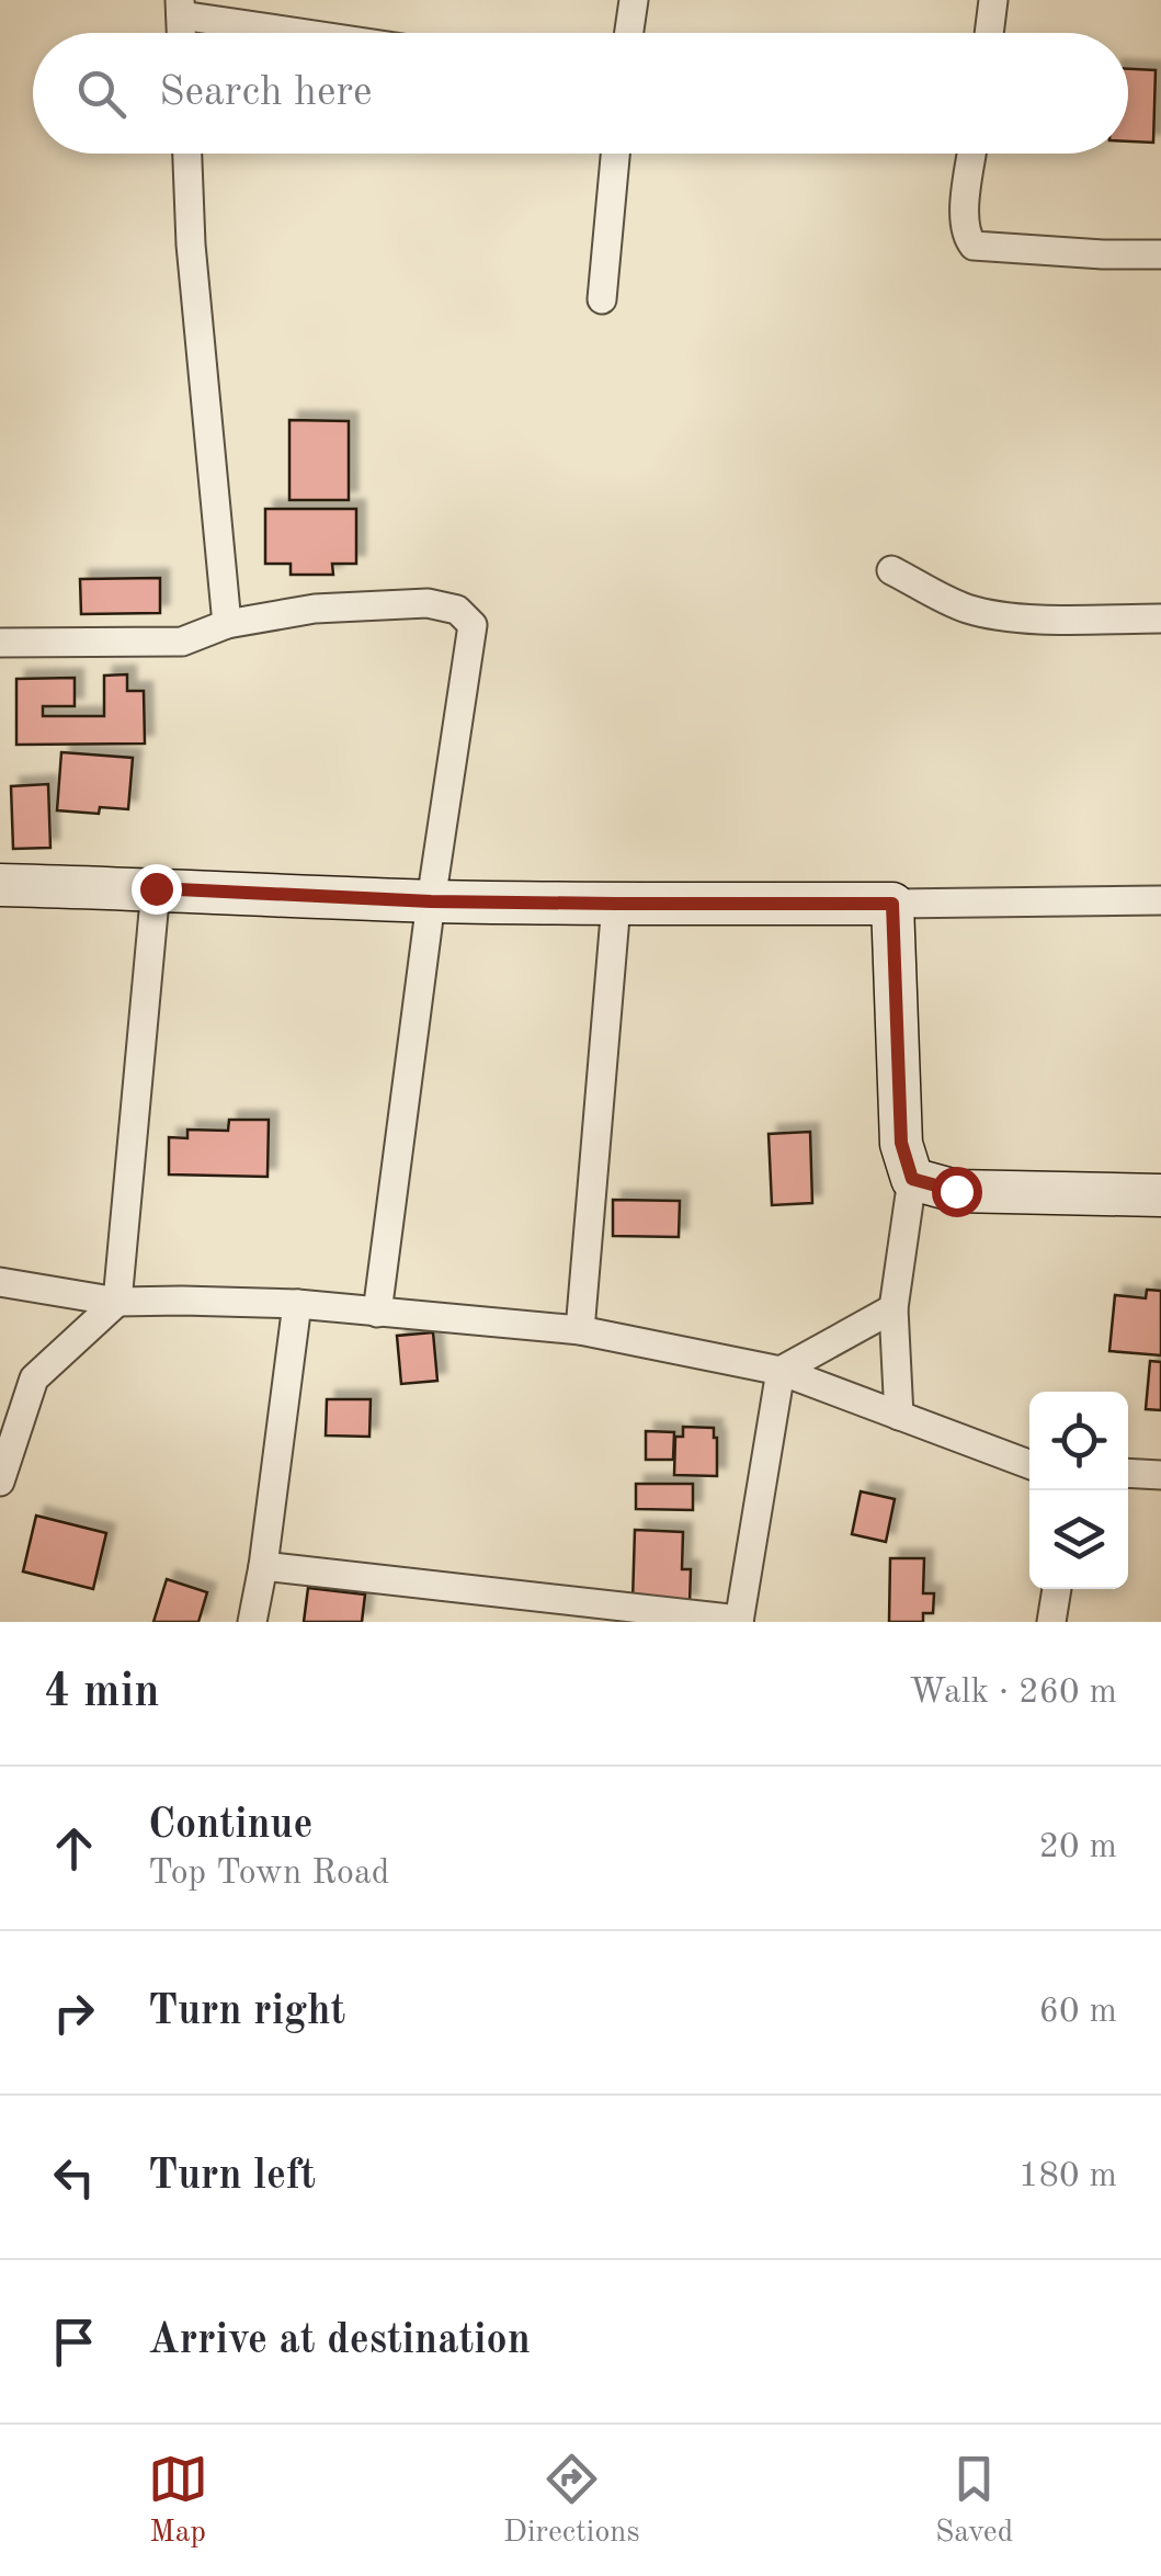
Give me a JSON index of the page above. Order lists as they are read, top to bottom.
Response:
{
  "page": {
    "search": "Search here",
    "heading": ["4 min", "Walk · 260 m"],
    "list": [
      ["Continue", "Top Town Road", "20 m"],
      ["Turn right", "60 m"],
      ["Turn left", "180 m"],
      "Arrive at destination"
    ],
    "nav": ["Map", "Directions", "Saved"]
  }
}
